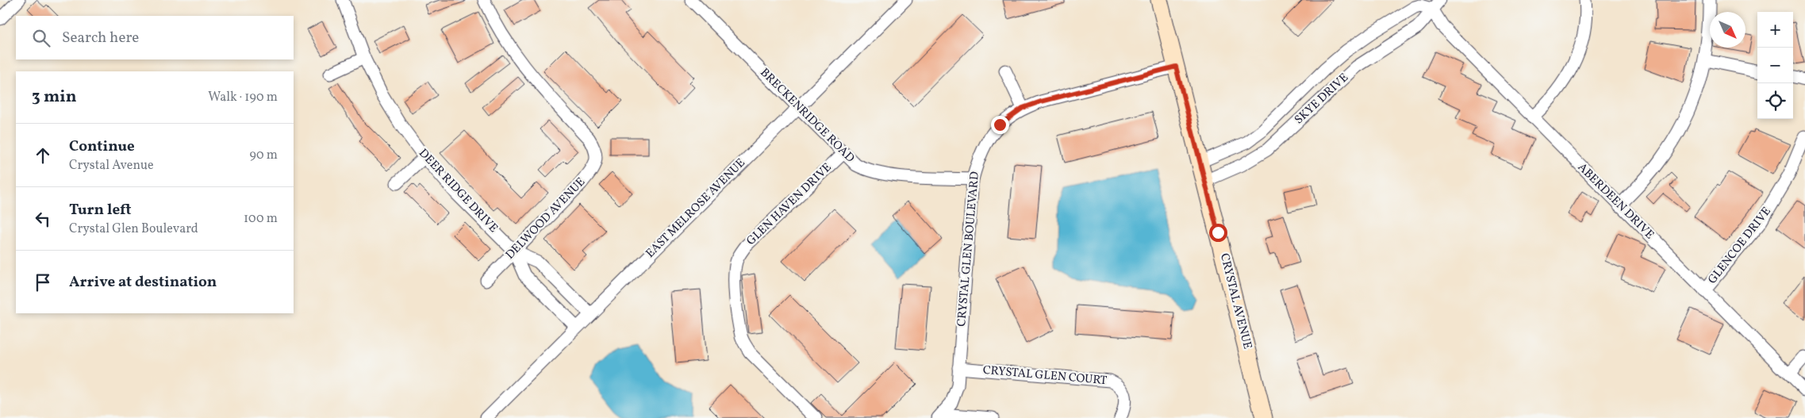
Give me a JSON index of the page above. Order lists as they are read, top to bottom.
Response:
{
  "streets": {
    "street": [
      "SKYE DRIVE",
      "BRECKENRIDGE ROAD",
      "DEER RIDGE DRIVE",
      "ABERDEEN DRIVE",
      "GLEN HAVEN DRIVE",
      "EAST MELROSE AVENUE",
      "DELWOOD AVENUE",
      "GLENCOE DRIVE",
      "CRYSTAL GLEN BOULEVARD",
      "CRYSTAL AVENUE",
      "CRYSTAL GLEN COURT"
    ]
  },
  "crossings": [
    ["SKYE DRIVE", "ABERDEEN DRIVE"],
    ["SKYE DRIVE", "CRYSTAL AVENUE"],
    ["BRECKENRIDGE ROAD", "GLEN HAVEN DRIVE"],
    ["BRECKENRIDGE ROAD", "EAST MELROSE AVENUE"],
    ["BRECKENRIDGE ROAD", "CRYSTAL GLEN BOULEVARD"],
    ["DEER RIDGE DRIVE", "EAST MELROSE AVENUE"],
    ["DEER RIDGE DRIVE", "DELWOOD AVENUE"],
    ["ABERDEEN DRIVE", "GLENCOE DRIVE"],
    ["CRYSTAL GLEN BOULEVARD", "CRYSTAL AVENUE"],
    ["CRYSTAL GLEN BOULEVARD", "CRYSTAL GLEN COURT"]
  ],
  "north": "bottom right",
  "page": {
    "map_buttons": ["+", "−"],
    "search": "Search here",
    "heading": ["3 min", "Walk · 190 m"],
    "list": [
      ["Continue", "Crystal Avenue", "90 m"],
      ["Turn left", "Crystal Glen Boulevard", "100 m"],
      "Arrive at destination"
    ]
  }
}
